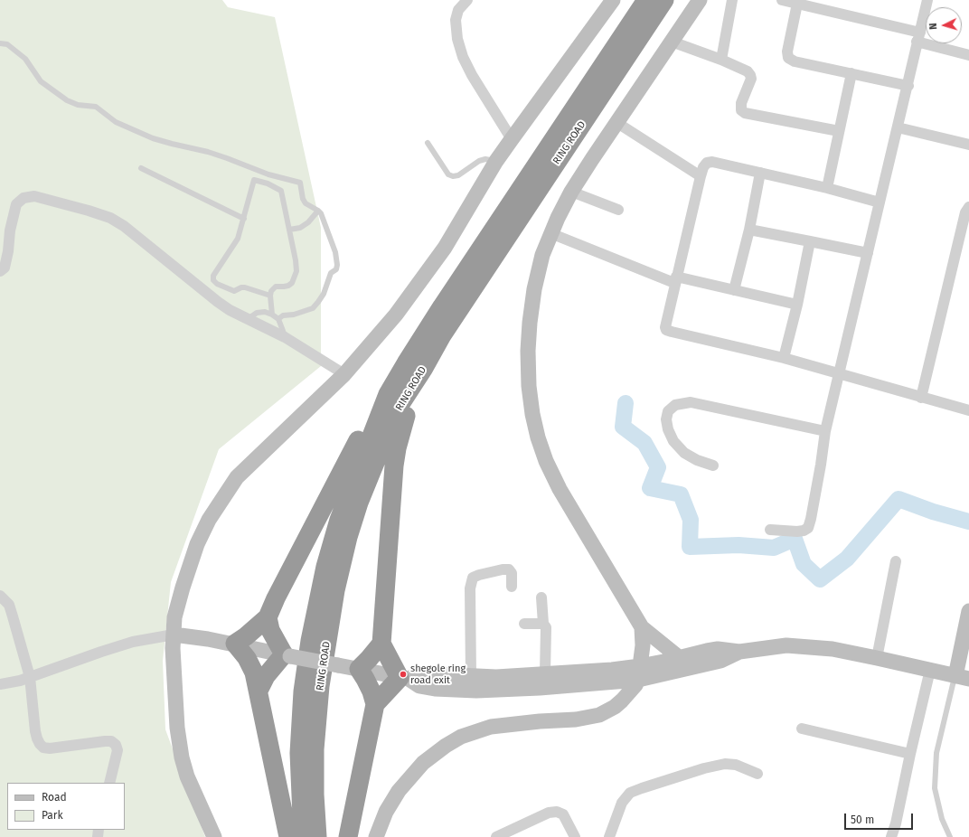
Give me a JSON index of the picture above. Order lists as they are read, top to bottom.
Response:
{
  "streets": {
    "highway": ["RING ROAD"]
  },
  "places": ["shegole ring road exit"],
  "legend": ["Road", "Park"],
  "scale_bar": "50 m",
  "north": "left"
}
